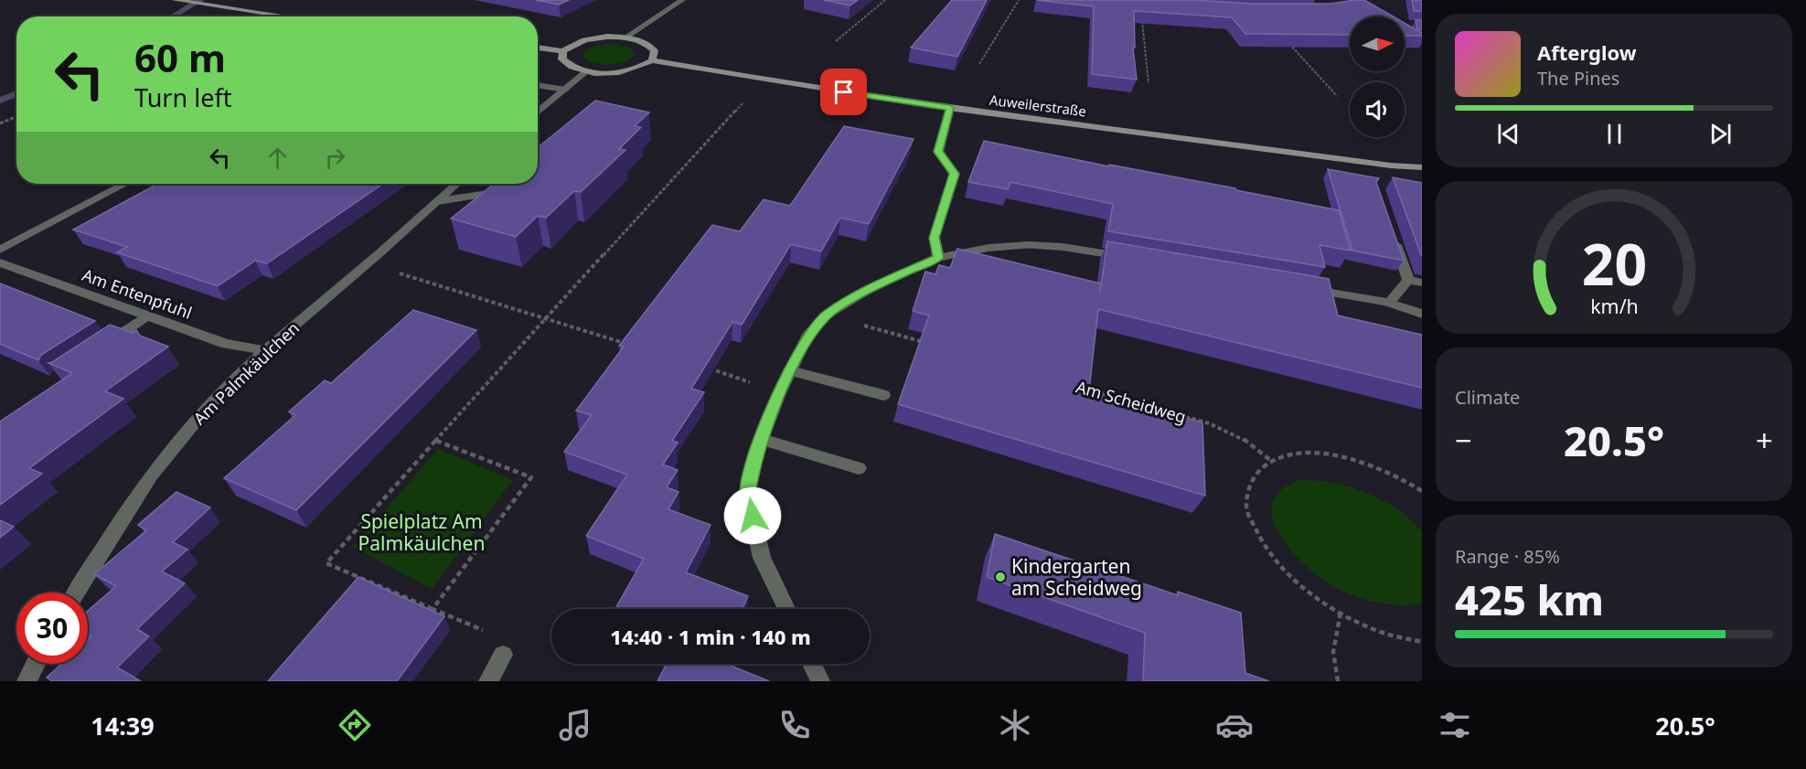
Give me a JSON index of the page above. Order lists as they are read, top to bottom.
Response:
{
  "streets": {
    "street": ["Auweilerstraße", "Am Entenpfuhl", "Am Palmkäulchen"],
    "path": ["Am Scheidweg"]
  },
  "crossings": [
    ["Am Entenpfuhl", "Am Palmkäulchen"]
  ],
  "parks": ["Spielplatz Am Palmkäulchen"],
  "places": ["Kindergarten am Scheidweg"],
  "north": "right",
  "page": {
    "turn": ["60 m", "Turn left"],
    "song": ["Afterglow", "The Pines"],
    "tile": [
      "Climate",
      ["Range · 85%", "425 km"]
    ],
    "heat": ["−", "20.5°", "+"],
    "limit": "30",
    "trip": "14:40 · 1 min · 140 m",
    "tabs": ["14:39", "20.5°"],
    "gauge": ["20", "km/h"]
  }
}
